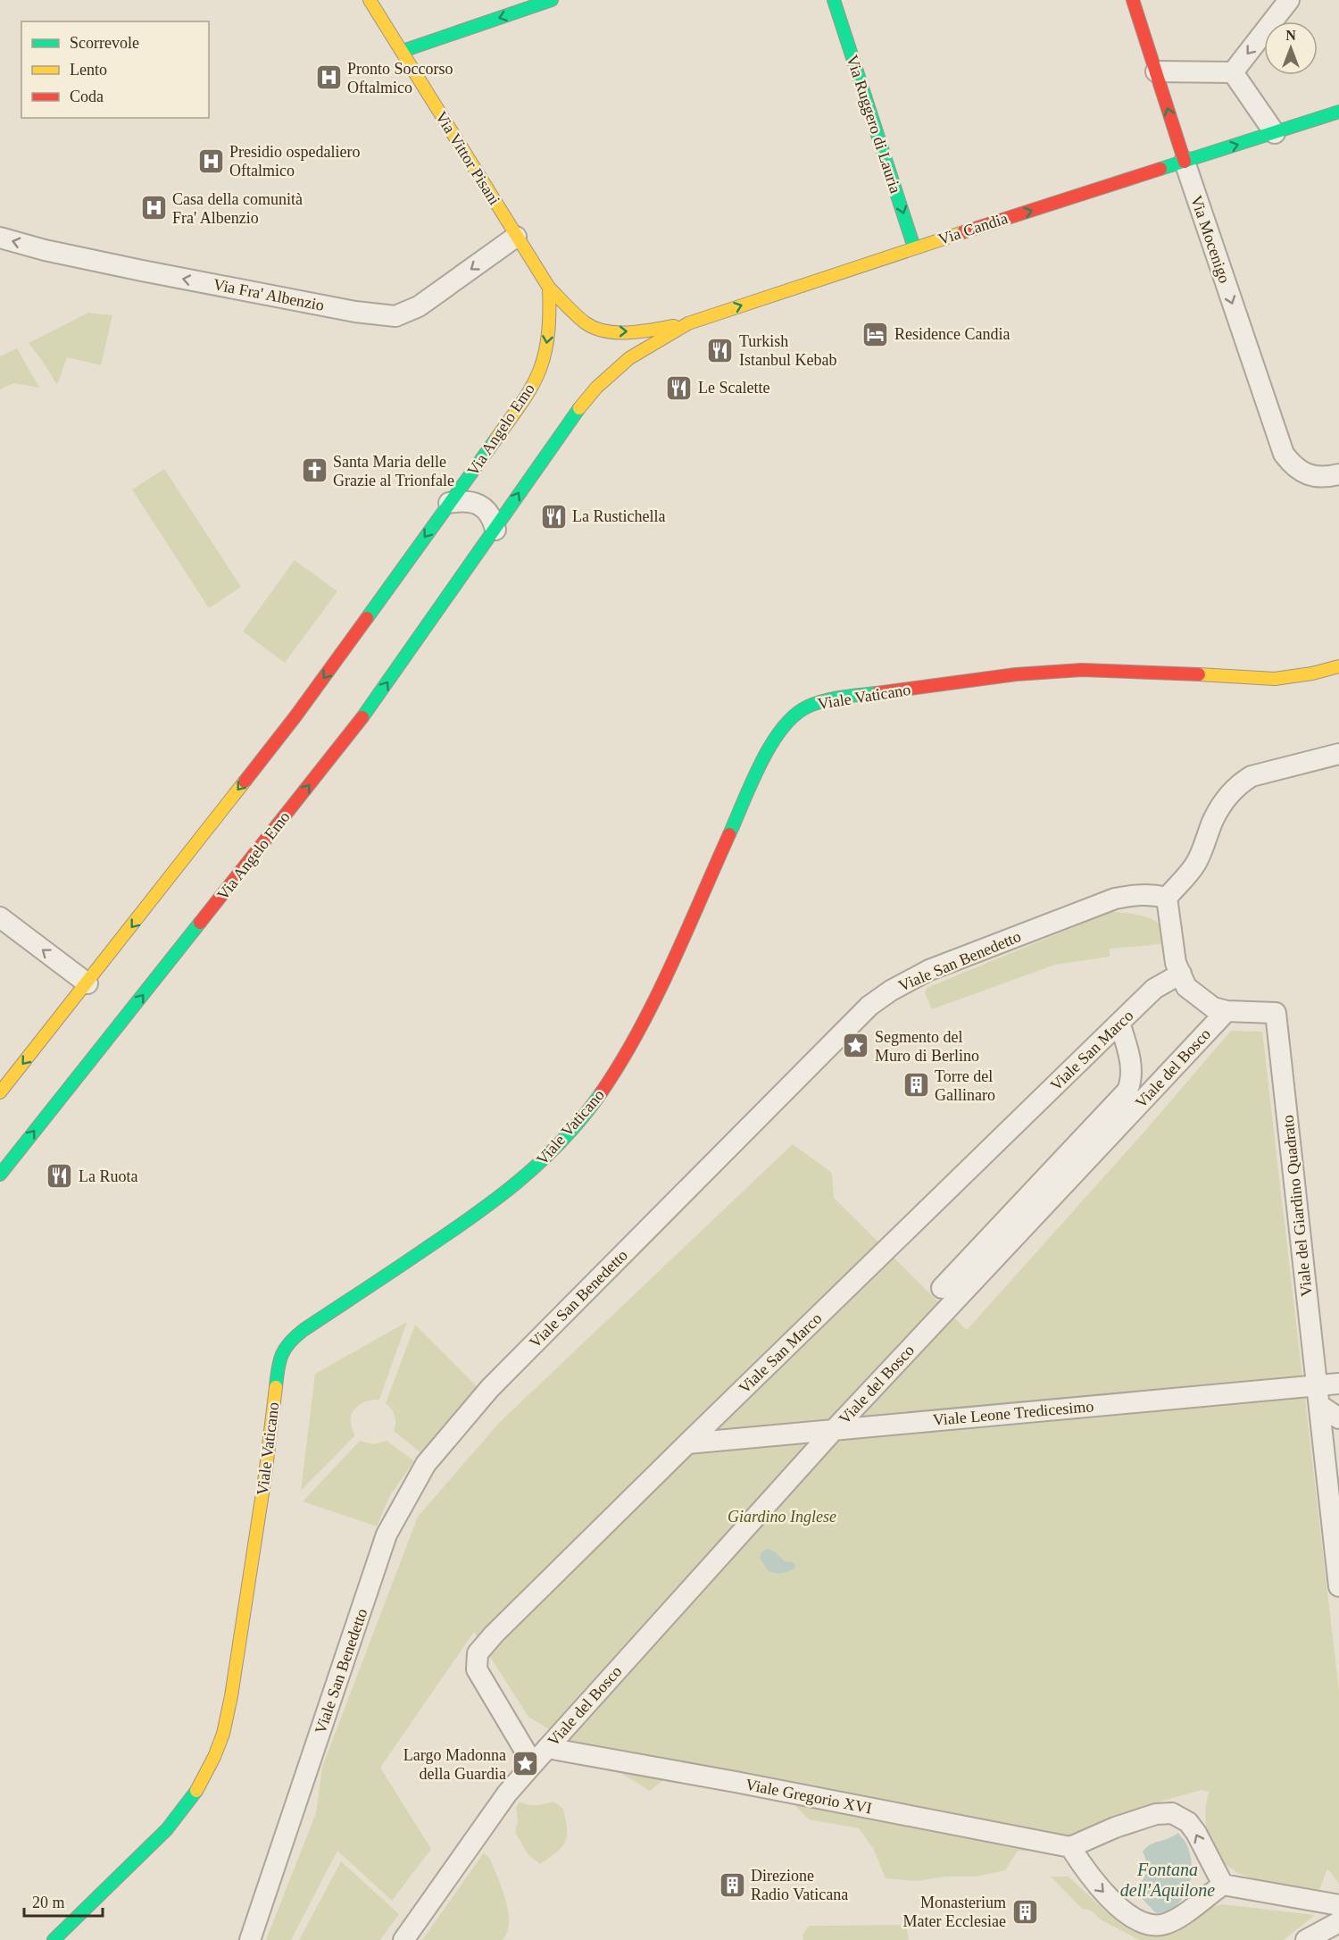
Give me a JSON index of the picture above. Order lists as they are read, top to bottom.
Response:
{
  "streets": {
    "main road": [
      "Via Ruggero di Lauria",
      "Via Vittor Pisani",
      "Via Candia",
      "Via Mocenigo",
      "Via Angelo Emo",
      "Viale Vaticano"
    ],
    "street": [
      "Via Fra' Albenzio",
      "Viale San Benedetto",
      "Viale San Marco",
      "Viale del Bosco",
      "Viale del Giardino Quadrato",
      "Viale Leone Tredicesimo",
      "Viale Gregorio XVI"
    ]
  },
  "crossings": [
    ["Via Ruggero di Lauria", "Via Candia"],
    ["Via Vittor Pisani", "Via Candia"],
    ["Via Vittor Pisani", "Via Fra' Albenzio"],
    ["Via Vittor Pisani", "Via Angelo Emo"],
    ["Via Candia", "Via Mocenigo"],
    ["Via Candia", "Via Angelo Emo"],
    ["Viale San Benedetto", "Viale del Giardino Quadrato"],
    ["Viale San Marco", "Viale del Bosco"],
    ["Viale San Marco", "Viale del Giardino Quadrato"],
    ["Viale San Marco", "Viale Leone Tredicesimo"],
    ["Viale del Bosco", "Viale del Giardino Quadrato"],
    ["Viale del Bosco", "Viale Leone Tredicesimo"],
    ["Viale del Bosco", "Viale Gregorio XVI"],
    ["Viale del Giardino Quadrato", "Viale Leone Tredicesimo"]
  ],
  "one_way": ["Via Ruggero di Lauria", "Via Candia", "Via Fra' Albenzio"],
  "water": ["Fontana dell'Aquilone"],
  "parks": ["Giardino Inglese"],
  "places": {
    "hospital": ["Pronto Soccorso Oftalmico", "Presidio ospedaliero Oftalmico", "Casa della comunità Fra' Albenzio"],
    "hotel": ["Residence Candia"],
    "restaurant": [
      "Turkish Istanbul Kebab",
      "Le Scalette",
      "La Rustichella",
      "La Ruota"
    ],
    "church": ["Santa Maria delle Grazie al Trionfale"],
    "place": ["Segmento del Muro di Berlino", "Largo Madonna della Guardia"],
    "building": ["Torre del Gallinaro", "Direzione Radio Vaticana", "Monasterium Mater Ecclesiae"]
  },
  "legend": ["Scorrevole", "Lento", "Coda"],
  "scale_bar": "20 m",
  "north": "top"
}
